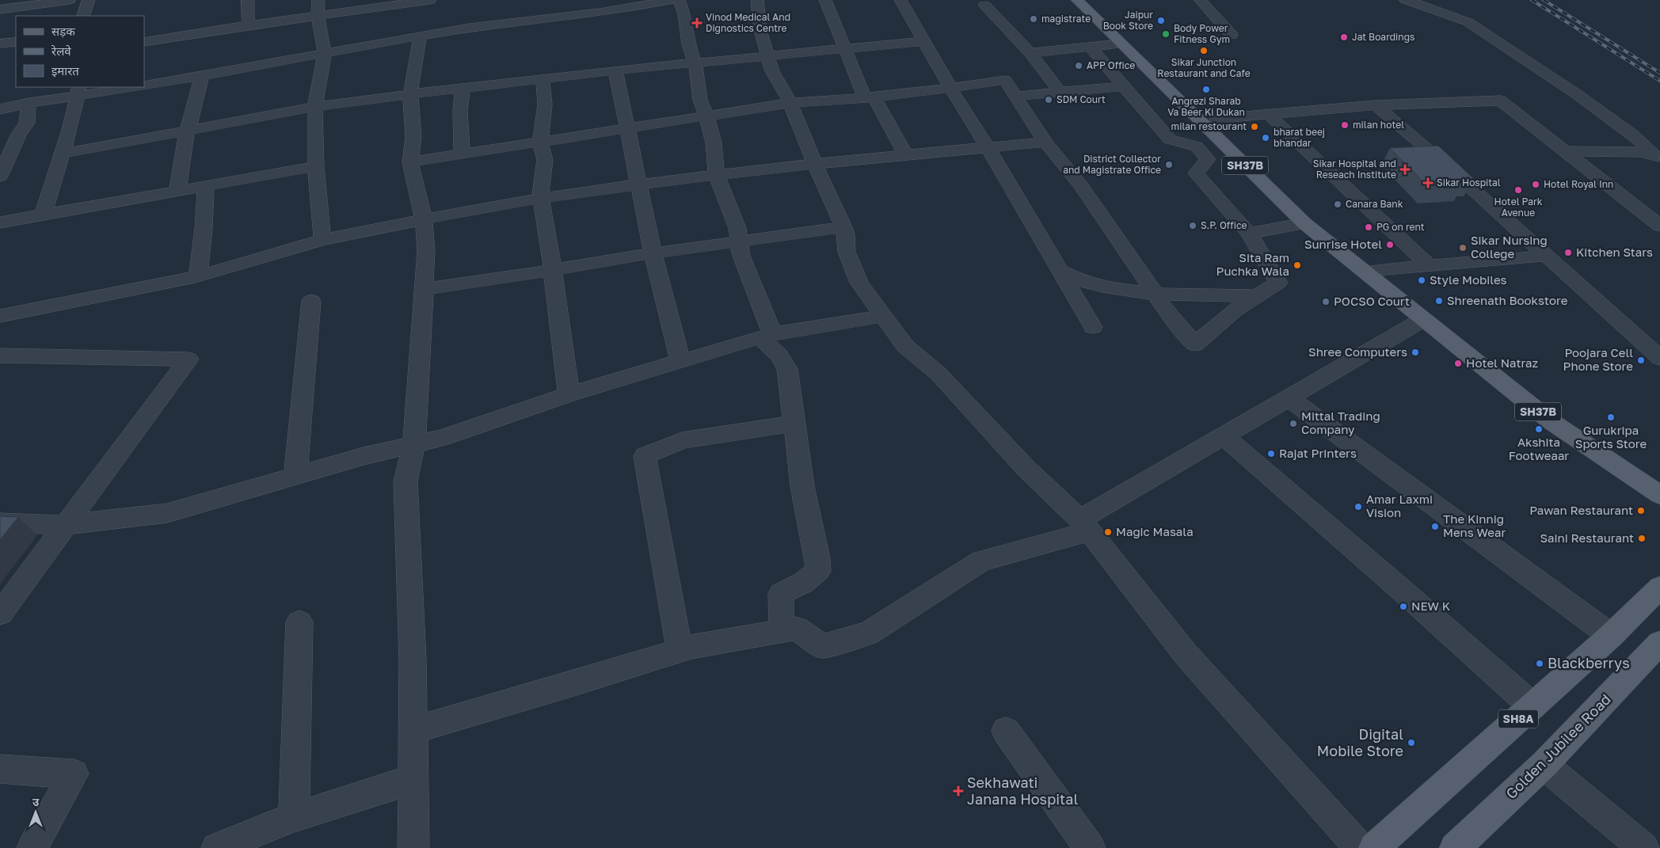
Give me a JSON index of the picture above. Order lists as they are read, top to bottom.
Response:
{
  "streets": {
    "main road": ["SH37B", "SH8A", "Golden Jubilee Road"]
  },
  "places": {
    "other": [
      "magistrate",
      "Jaipur Book Store",
      "Body Power Fitness Gym",
      "Jat Boardings",
      "Sikar Junction Restaurant and Cafe",
      "APP Office",
      "Angrezi Sharab Va Beer Ki Dukan",
      "SDM Court",
      "milan hotel",
      "milan restourant",
      "bharat beej bhandar",
      "District Collector and Magistrate Office",
      "Hotel Royal Inn",
      "Hotel Park Avenue",
      "Canara Bank",
      "S.P. Office",
      "PG on rent",
      "Sunrise Hotel",
      "Sikar Nursing College",
      "Kitchen Stars",
      "Sita Ram Puchka Wala",
      "Style Mobiles",
      "Shreenath Bookstore",
      "POCSO Court",
      "Shree Computers",
      "Poojara Cell Phone Store",
      "Hotel Natraz",
      "Gurukripa Sports Store",
      "Mittal Trading Company",
      "Akshita Footweaar",
      "Rajat Printers",
      "Amar Laxmi Vision",
      "Pawan Restaurant",
      "The Kinnig Mens Wear",
      "Magic Masala",
      "Saini Restaurant",
      "NEW K",
      "Blackberrys",
      "Digital Mobile Store"
    ],
    "health": [
      "Vinod Medical And Dignostics Centre",
      "Sikar Hospital and Reseach Institute",
      "Sikar Hospital",
      "Sekhawati Janana Hospital"
    ]
  },
  "legend": ["सड़क", "रेलवे", "इमारत"],
  "north": "top"
}
